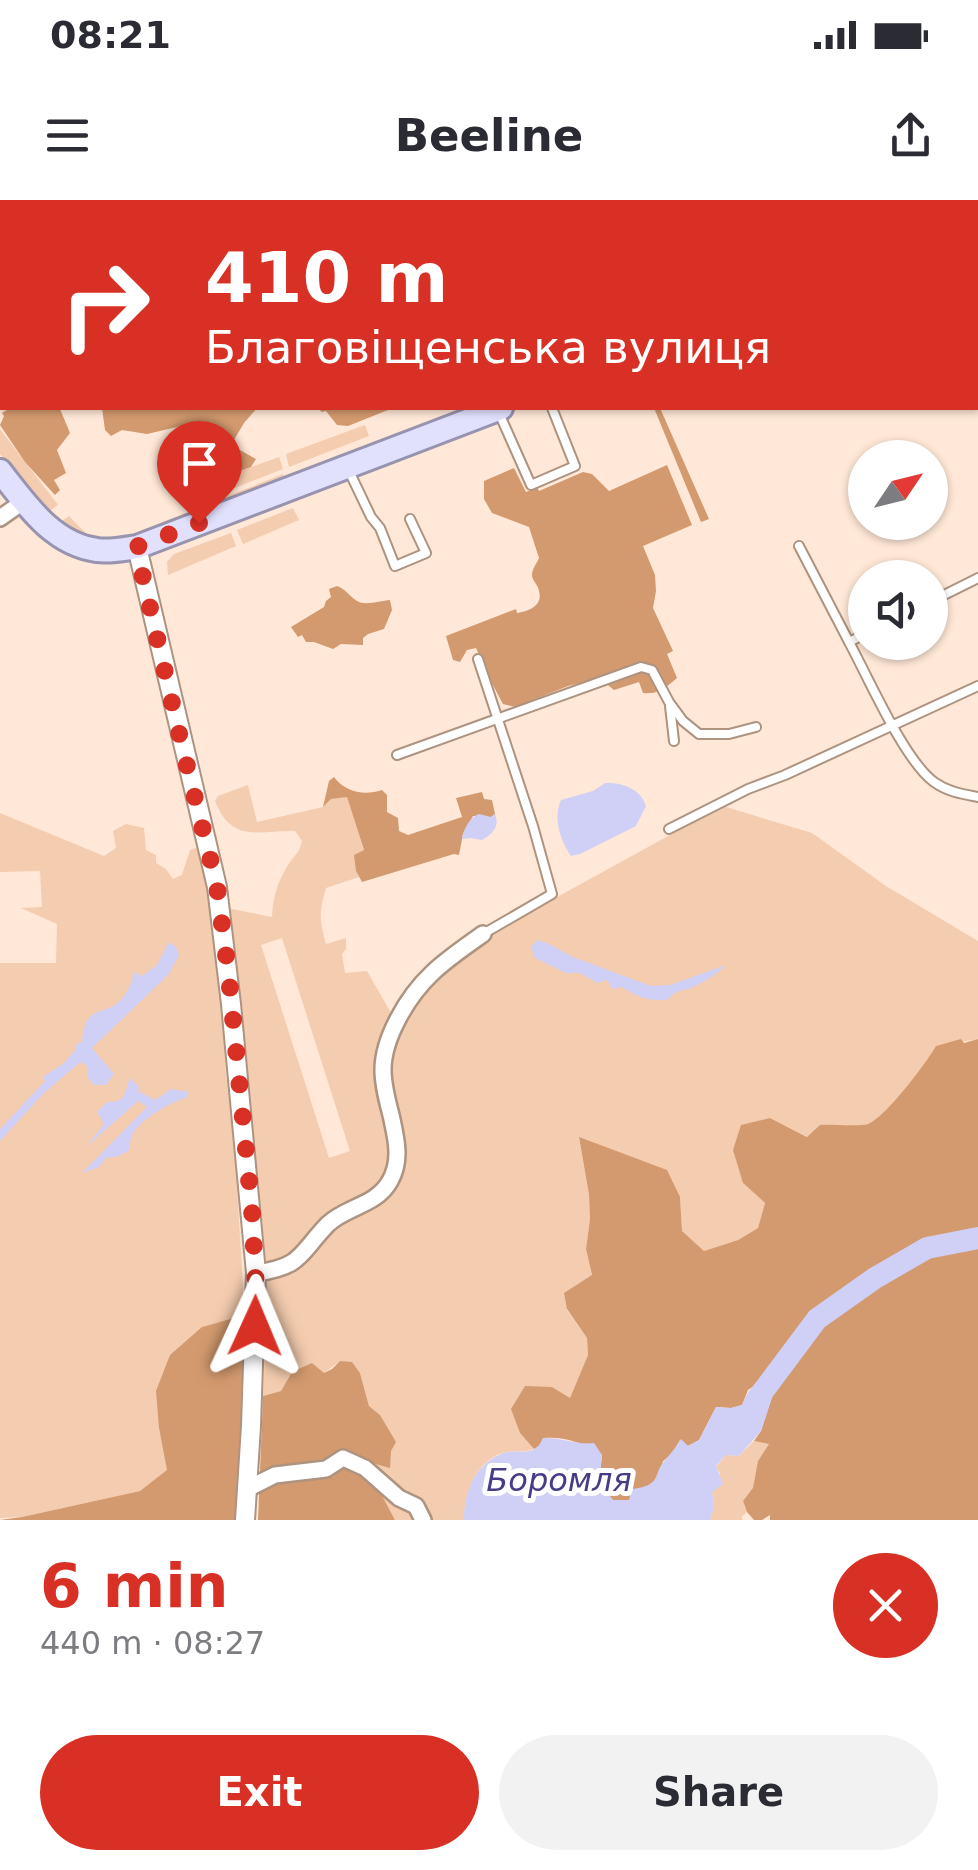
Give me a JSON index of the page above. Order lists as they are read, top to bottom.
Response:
{
  "water": ["Боромля"],
  "north": "top right",
  "page": {
    "status": "08:21",
    "header": "Beeline",
    "turn": ["410 m", "Благовіщенська вулиця"],
    "heading": ["6 min", "440 m · 08:27"],
    "buttons": ["Exit", "Share"]
  }
}
